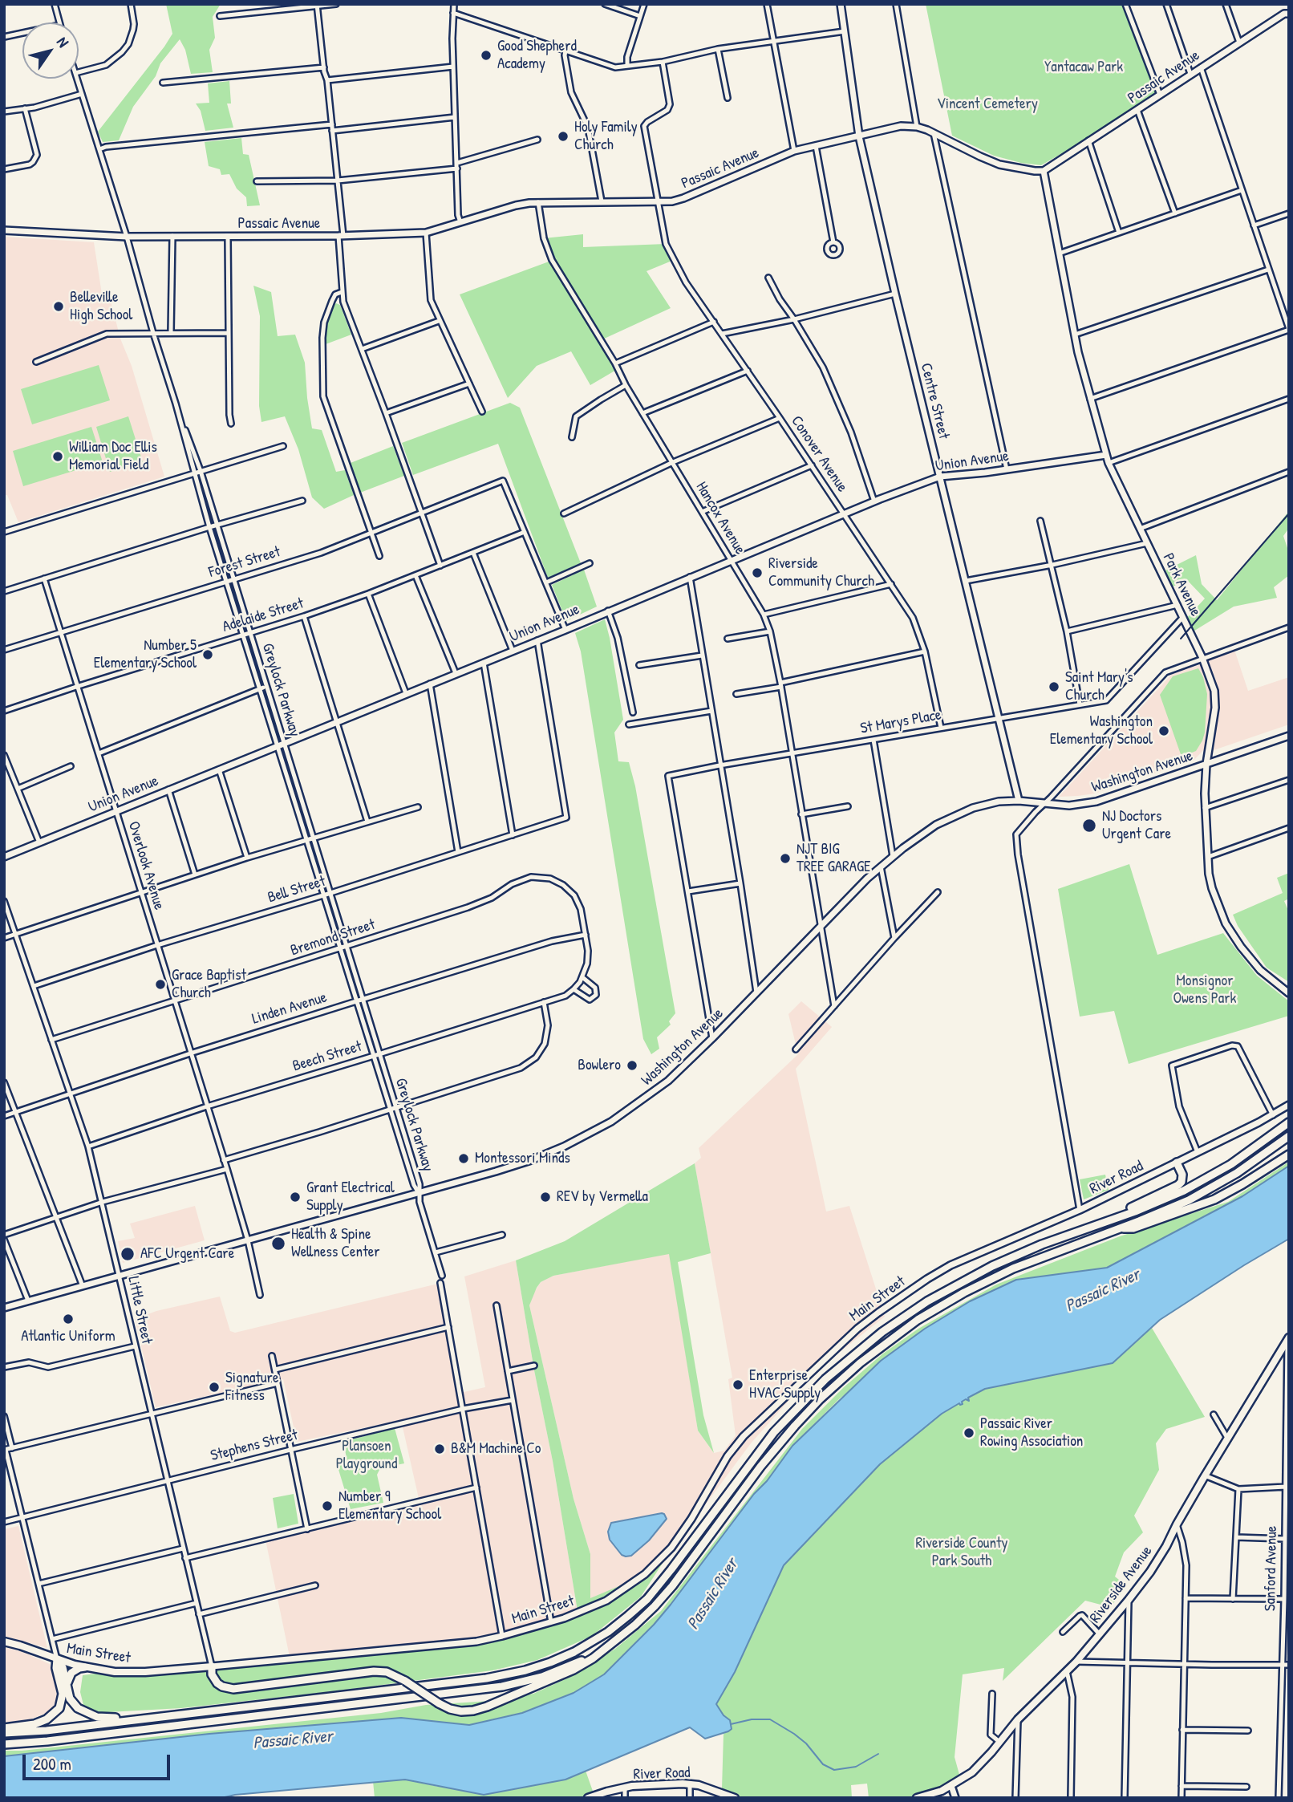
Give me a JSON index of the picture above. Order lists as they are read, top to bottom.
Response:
{
  "streets": {
    "main road": ["River Road", "Main Street", "Riverside Avenue"],
    "street": [
      "Passaic Avenue",
      "Centre Street",
      "Conover Avenue",
      "Union Avenue",
      "Hancox Avenue",
      "Forest Street",
      "Park Avenue",
      "Adelaide Street",
      "Greylock Parkway",
      "St Marys Place",
      "Washington Avenue",
      "Overlook Avenue",
      "Bell Street",
      "Bremond Street",
      "Linden Avenue",
      "Beech Street",
      "Little Street",
      "Stephens Street",
      "Sanford Avenue"
    ]
  },
  "crossings": [
    ["Passaic Avenue", "Centre Street"],
    ["Passaic Avenue", "Conover Avenue"],
    ["Passaic Avenue", "Hancox Avenue"],
    ["Passaic Avenue", "Park Avenue"],
    ["Passaic Avenue", "Greylock Parkway"],
    ["Centre Street", "Union Avenue"],
    ["Centre Street", "St Marys Place"],
    ["Centre Street", "Washington Avenue"],
    ["Conover Avenue", "Union Avenue"],
    ["Conover Avenue", "St Marys Place"],
    ["Union Avenue", "Hancox Avenue"],
    ["Union Avenue", "Park Avenue"],
    ["Union Avenue", "Greylock Parkway"],
    ["Union Avenue", "Overlook Avenue"],
    ["Union Avenue", "Bell Street"],
    ["Hancox Avenue", "St Marys Place"],
    ["Hancox Avenue", "Washington Avenue"],
    ["Forest Street", "Adelaide Street"],
    ["Forest Street", "Greylock Parkway"],
    ["Forest Street", "Overlook Avenue"],
    ["Park Avenue", "St Marys Place"],
    ["Park Avenue", "Washington Avenue"],
    ["Adelaide Street", "Greylock Parkway"],
    ["Adelaide Street", "Overlook Avenue"],
    ["Greylock Parkway", "Washington Avenue"],
    ["Greylock Parkway", "Bell Street"],
    ["Greylock Parkway", "Bremond Street"],
    ["Greylock Parkway", "Linden Avenue"],
    ["Greylock Parkway", "Beech Street"],
    ["Washington Avenue", "Little Street"],
    ["Overlook Avenue", "Bell Street"],
    ["Overlook Avenue", "Bremond Street"],
    ["Overlook Avenue", "Linden Avenue"],
    ["Overlook Avenue", "Beech Street"],
    ["Bell Street", "Little Street"],
    ["Bremond Street", "Linden Avenue"],
    ["Bremond Street", "Beech Street"],
    ["Bremond Street", "Little Street"],
    ["Linden Avenue", "Beech Street"],
    ["Linden Avenue", "Little Street"],
    ["Beech Street", "Little Street"],
    ["River Road", "Main Street"],
    ["Main Street", "Little Street"],
    ["Little Street", "Stephens Street"],
    ["Sanford Avenue", "Riverside Avenue"]
  ],
  "water": ["Passaic River"],
  "parks": [
    "Yantacaw Park",
    "Vincent Cemetery",
    "Monsignor Owens Park",
    "Plansoen Playground",
    "Riverside County Park South"
  ],
  "places": [
    "Good Shepherd Academy",
    "Holy Family Church",
    "Belleville High School",
    "William Doc Ellis Memorial Field",
    "Riverside Community Church",
    "Number 5 Elementary School",
    "Saint Mary's Church",
    "Washington Elementary School",
    "NJ Doctors Urgent Care",
    "NJT BIG TREE GARAGE",
    "Grace Baptist Church",
    "Bowlero",
    "Montessori Minds",
    "Grant Electrical Supply",
    "REV by Vermella",
    "Health & Spine Wellness Center",
    "AFC Urgent Care",
    "Atlantic Uniform",
    "Enterprise HVAC Supply",
    "Signature Fitness",
    "Passaic River Rowing Association",
    "B&M Machine Co",
    "Number 9 Elementary School"
  ],
  "scale_bar": "200 m",
  "north": "top right"
}
